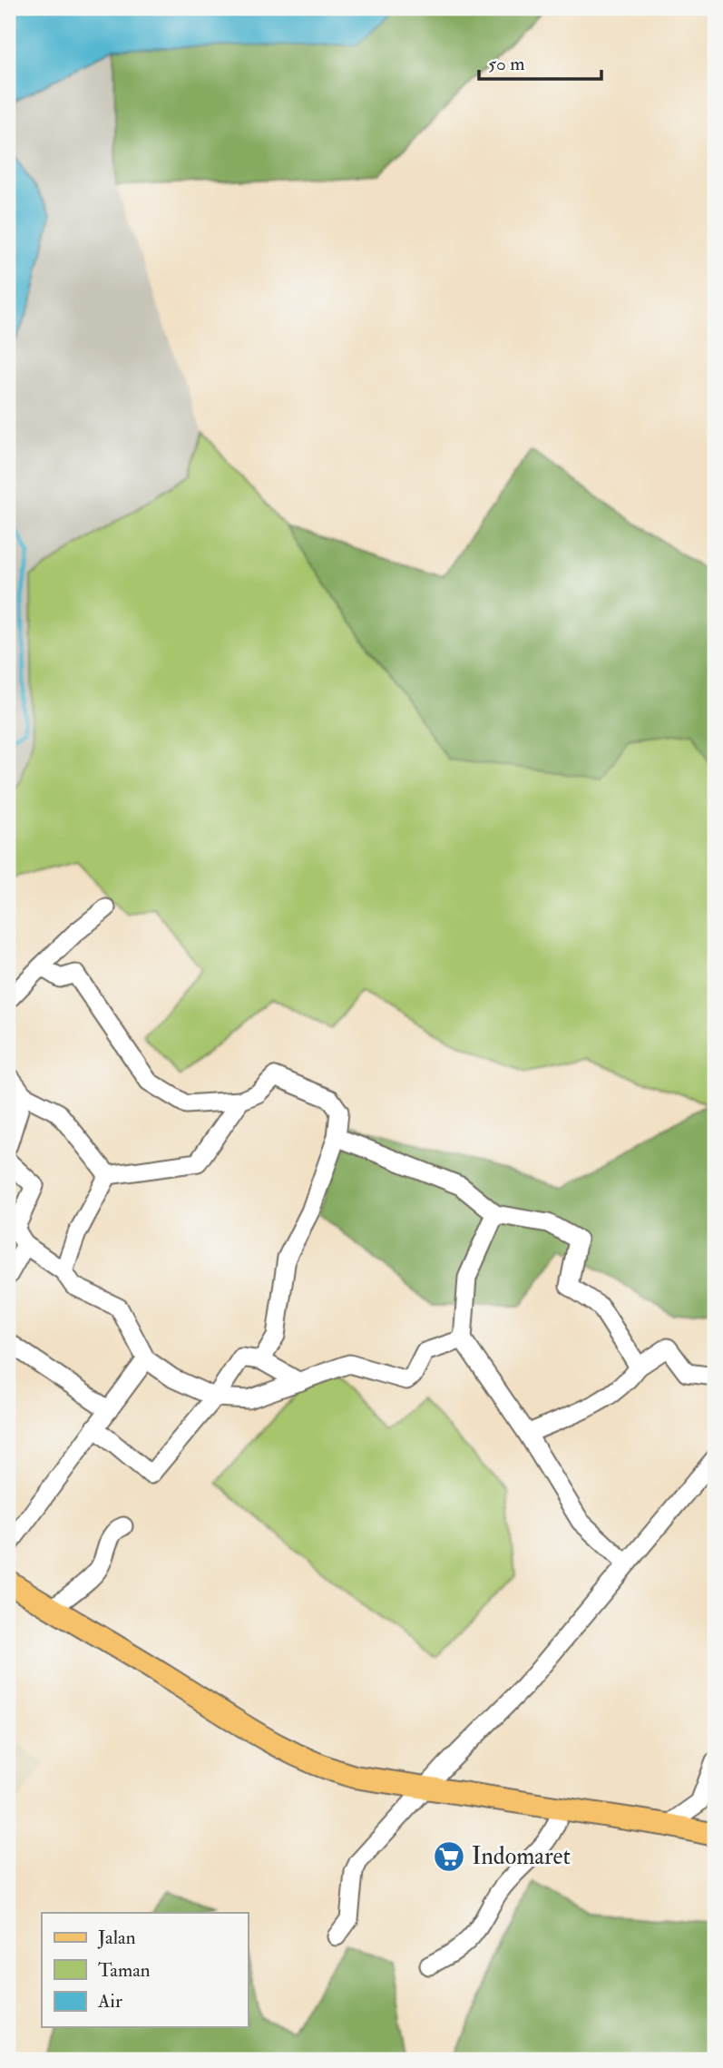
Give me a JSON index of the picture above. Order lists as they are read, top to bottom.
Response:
{
  "places": {
    "supermarket": ["Indomaret"]
  },
  "legend": ["Jalan", "Taman", "Air"],
  "scale_bar": "50 m"
}
